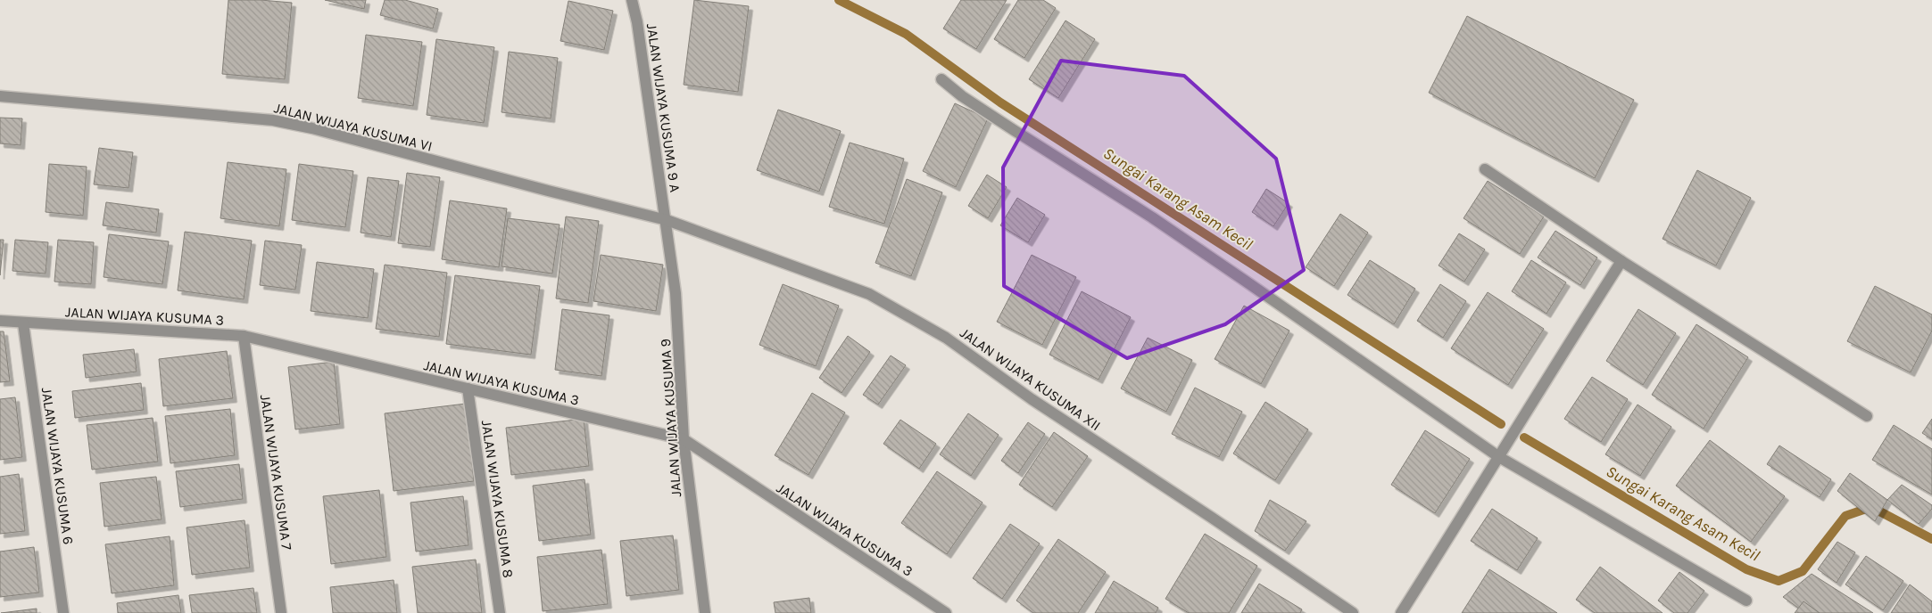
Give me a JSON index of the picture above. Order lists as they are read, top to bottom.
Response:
{
  "streets": {
    "street": [
      "JALAN WIJAYA KUSUMA 9 A",
      "JALAN WIJAYA KUSUMA VI",
      "JALAN WIJAYA KUSUMA 3",
      "JALAN WIJAYA KUSUMA XII",
      "JALAN WIJAYA KUSUMA 9",
      "JALAN WIJAYA KUSUMA 6",
      "JALAN WIJAYA KUSUMA 7",
      "JALAN WIJAYA KUSUMA 8"
    ]
  },
  "crossings": [
    ["JALAN WIJAYA KUSUMA 9 A", "JALAN WIJAYA KUSUMA VI"],
    ["JALAN WIJAYA KUSUMA 9 A", "JALAN WIJAYA KUSUMA XII"],
    ["JALAN WIJAYA KUSUMA 9 A", "JALAN WIJAYA KUSUMA 9"],
    ["JALAN WIJAYA KUSUMA VI", "JALAN WIJAYA KUSUMA XII"],
    ["JALAN WIJAYA KUSUMA VI", "JALAN WIJAYA KUSUMA 9"],
    ["JALAN WIJAYA KUSUMA 3", "JALAN WIJAYA KUSUMA 9"],
    ["JALAN WIJAYA KUSUMA 3", "JALAN WIJAYA KUSUMA 6"],
    ["JALAN WIJAYA KUSUMA 3", "JALAN WIJAYA KUSUMA 7"],
    ["JALAN WIJAYA KUSUMA 3", "JALAN WIJAYA KUSUMA 8"],
    ["JALAN WIJAYA KUSUMA XII", "JALAN WIJAYA KUSUMA 9"]
  ],
  "water": ["Sungai Karang Asam Kecil"]
}
